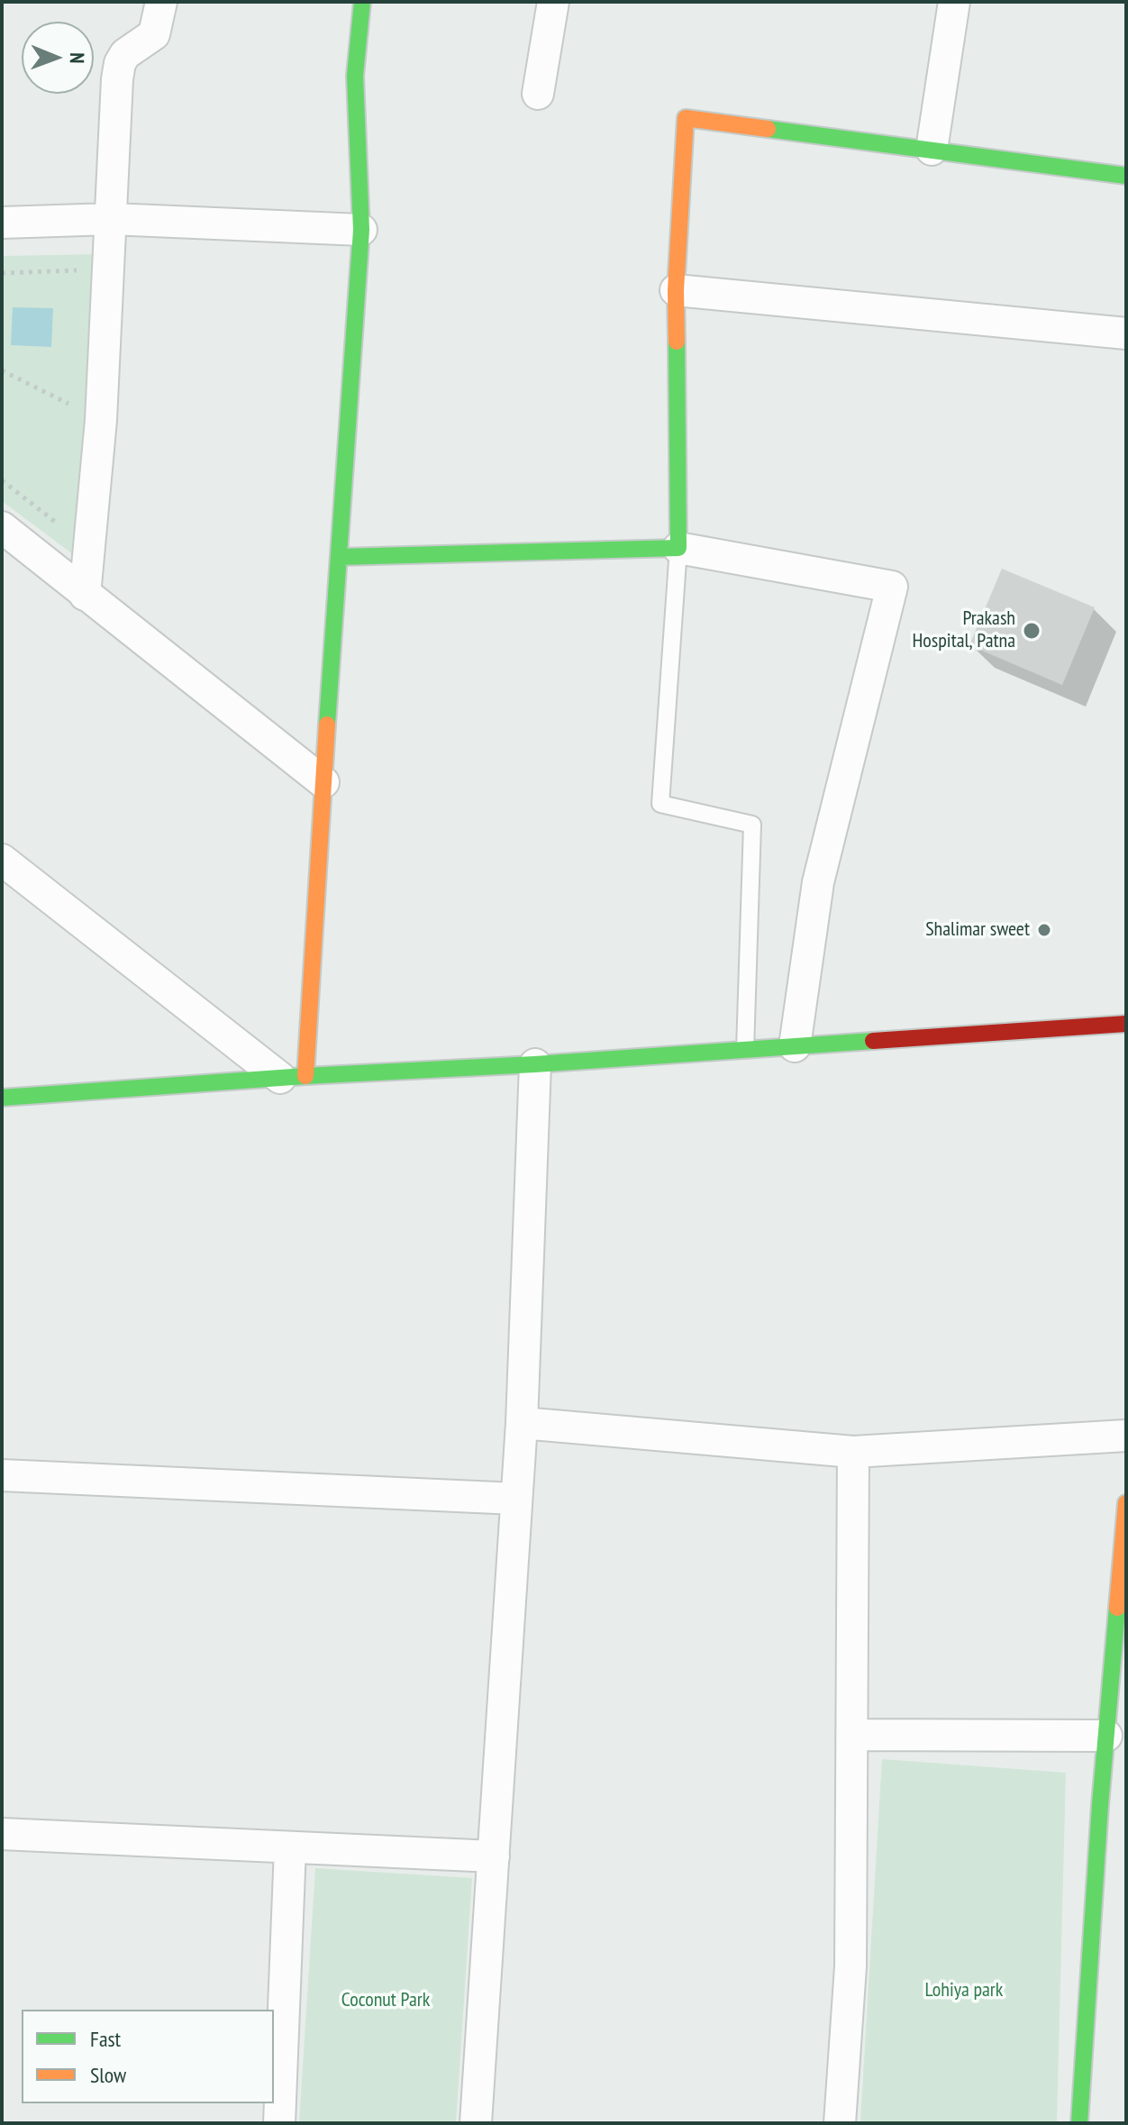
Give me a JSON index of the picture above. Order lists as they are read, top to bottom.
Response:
{
  "parks": ["Lohiya park", "Coconut Park"],
  "places": ["Prakash Hospital, Patna", "Shalimar sweet"],
  "legend": ["Fast", "Slow"],
  "north": "right"
}
